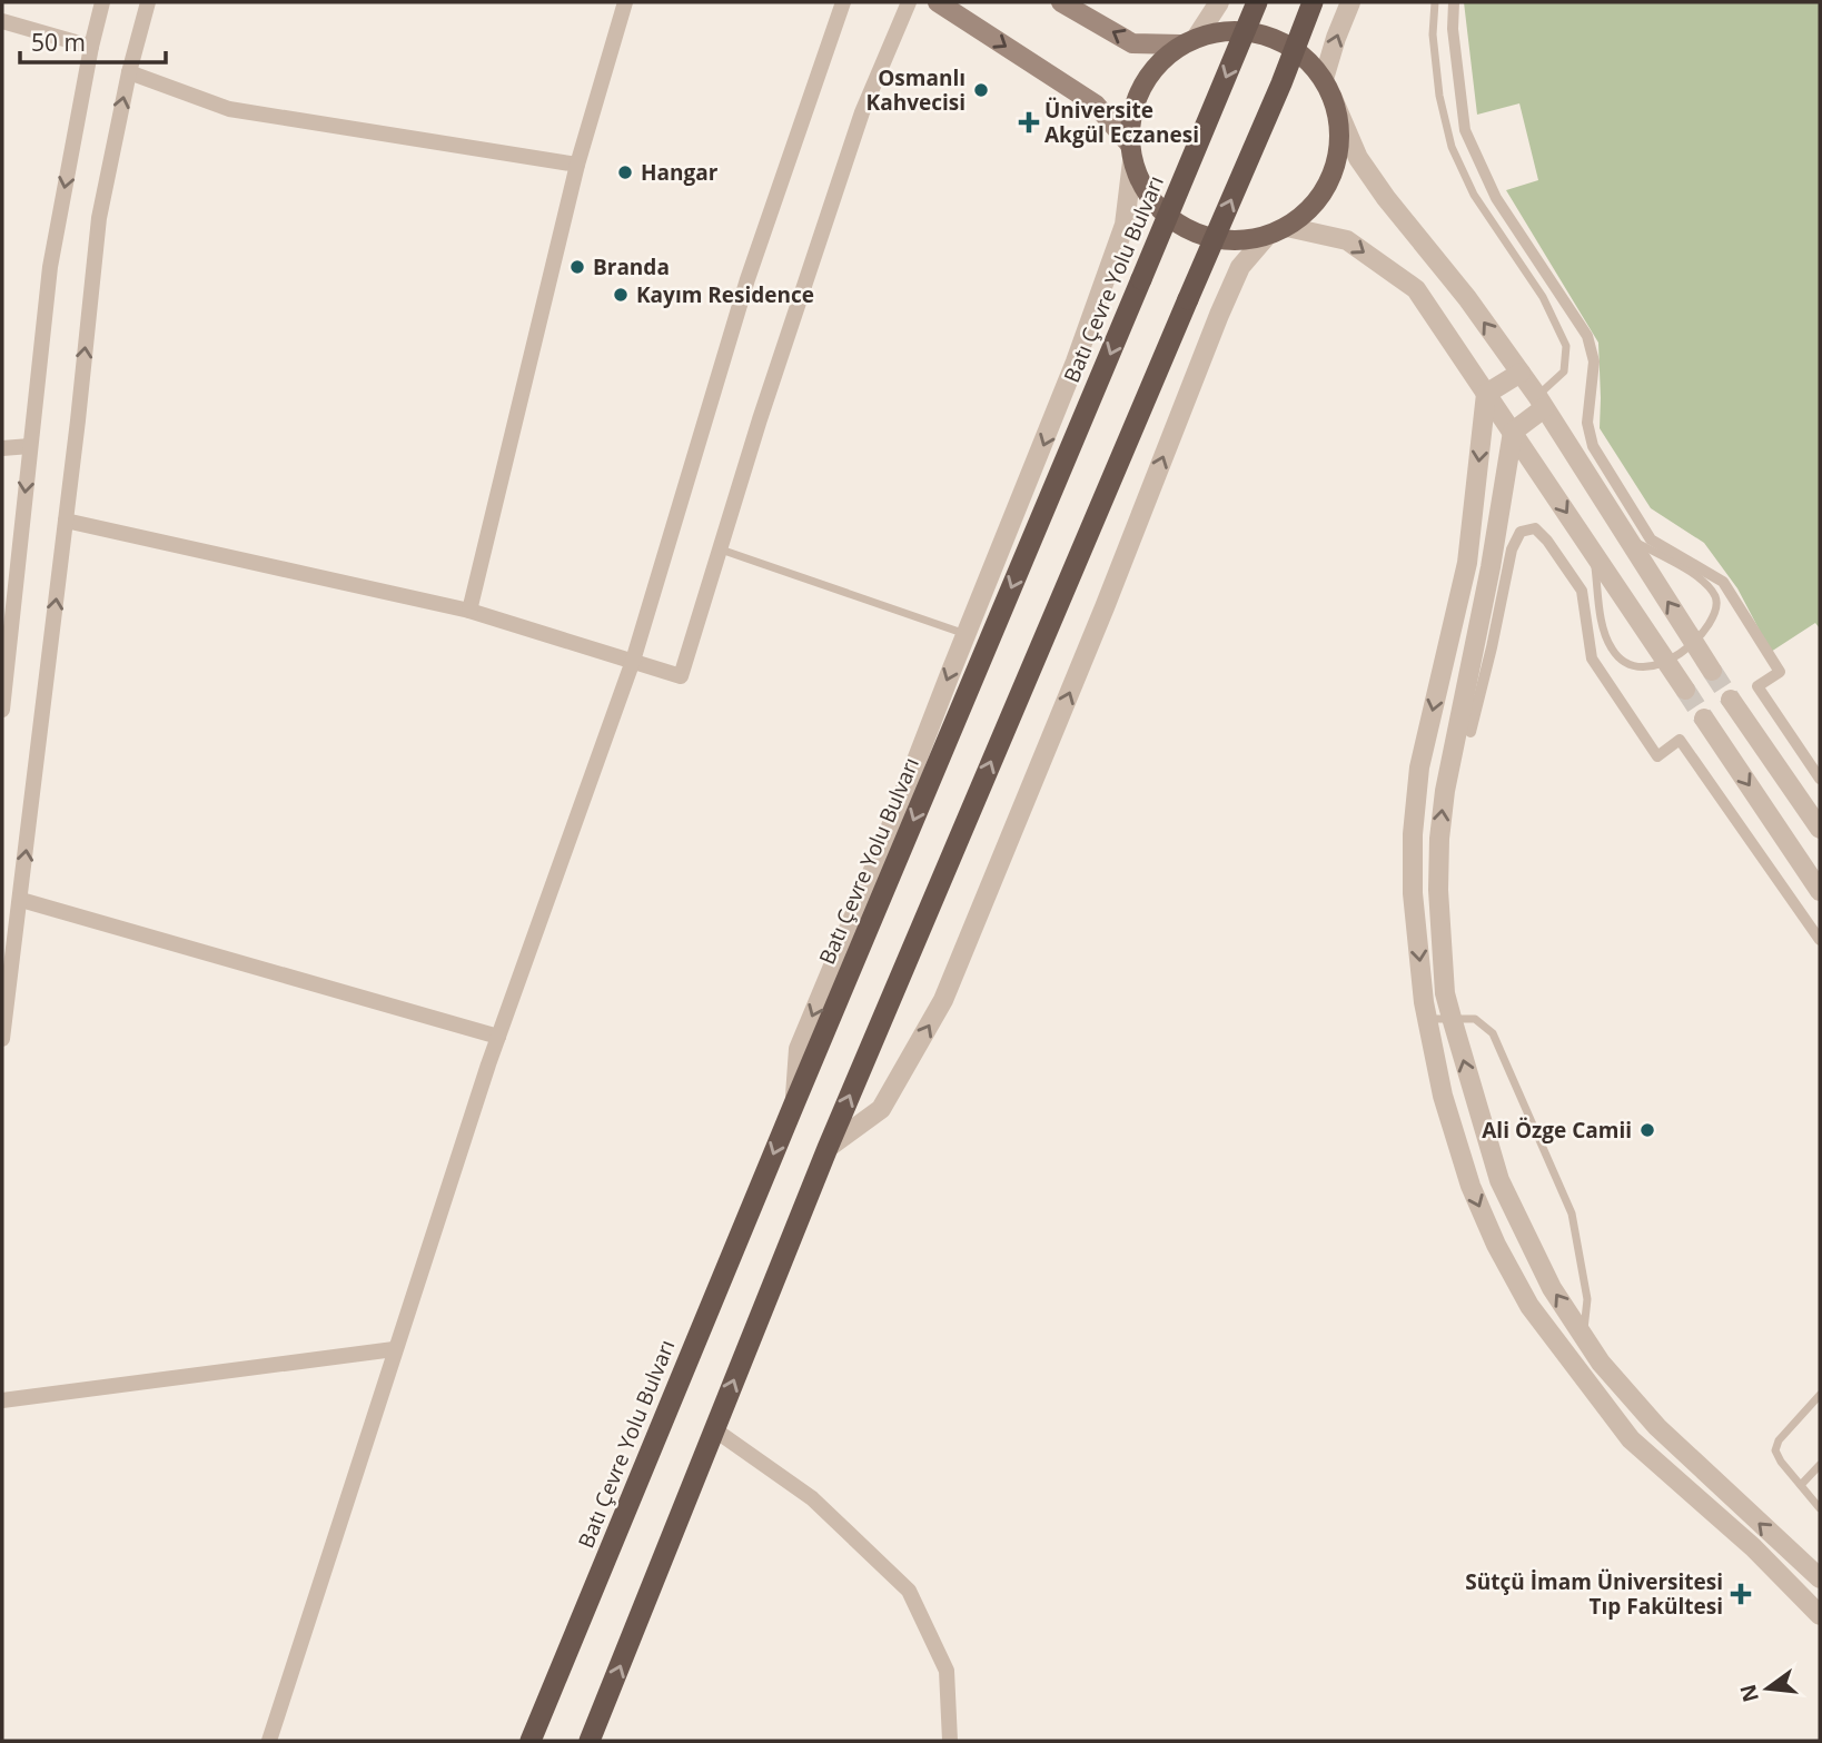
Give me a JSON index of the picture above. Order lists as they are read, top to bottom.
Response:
{
  "streets": {
    "highway": ["Batı Çevre Yolu Bulvarı"]
  },
  "places": {
    "other": [
      "Osmanlı Kahvecisi",
      "Hangar",
      "Branda",
      "Kayım Residence",
      "Ali Özge Camii"
    ],
    "health": ["Üniversite Akgül Eczanesi", "Sütçü İmam Üniversitesi Tıp Fakültesi"]
  },
  "scale_bar": "50 m",
  "north": "left"
}
